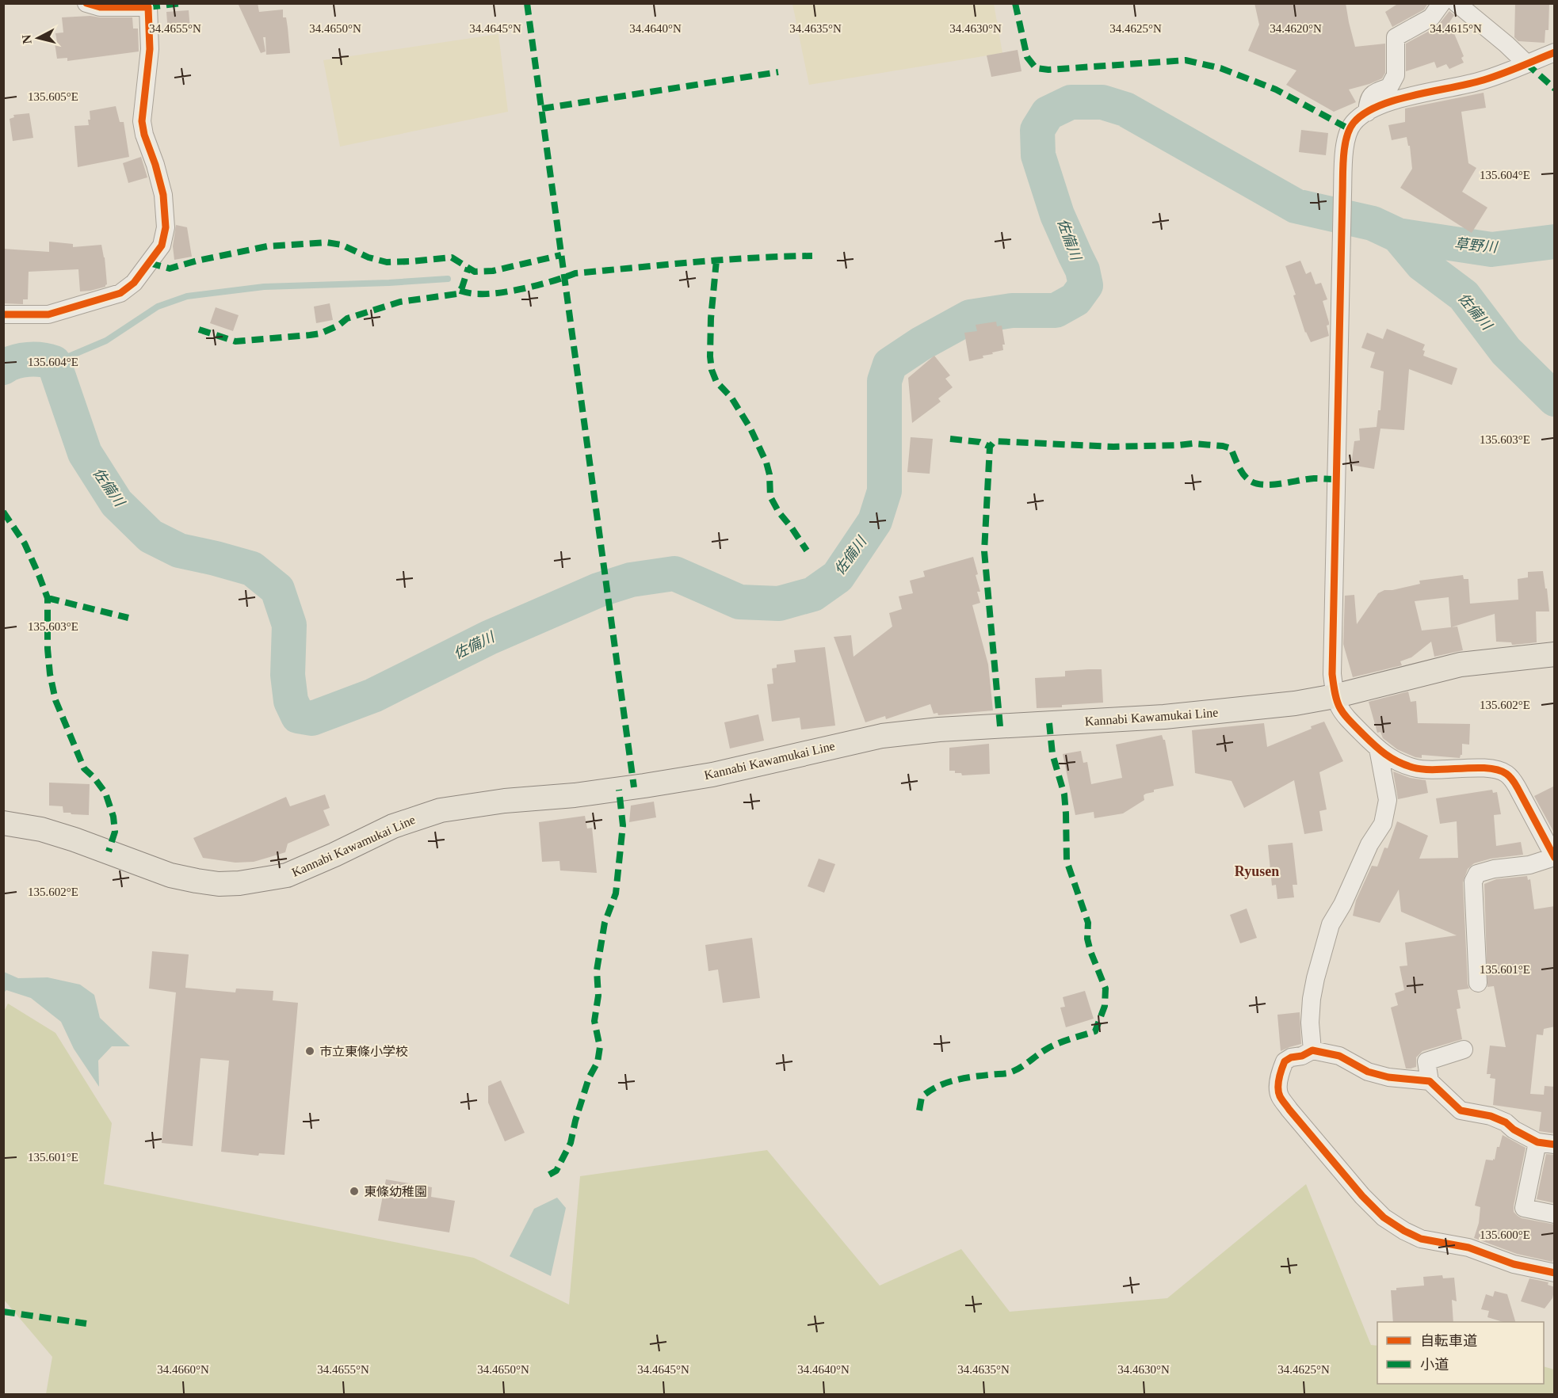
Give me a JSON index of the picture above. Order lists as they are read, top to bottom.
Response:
{
  "streets": {
    "main road": ["Kannabi Kawamukai Line"]
  },
  "districts": ["Ryusen"],
  "water": ["佐備川", "草野川"],
  "places": ["市立東條小学校", "東條幼稚園"],
  "legend": ["自転車道", "小道"],
  "north": "left",
  "coordinates": [
    "34.4655°N",
    "34.4650°N",
    "34.4645°N",
    "34.4640°N",
    "34.4635°N",
    "34.4630°N",
    "34.4625°N",
    "34.4620°N",
    "34.4615°N",
    "135.605°E",
    "135.604°E",
    "135.603°E",
    "135.602°E",
    "135.601°E",
    "135.600°E",
    "34.4660°N"
  ]
}
